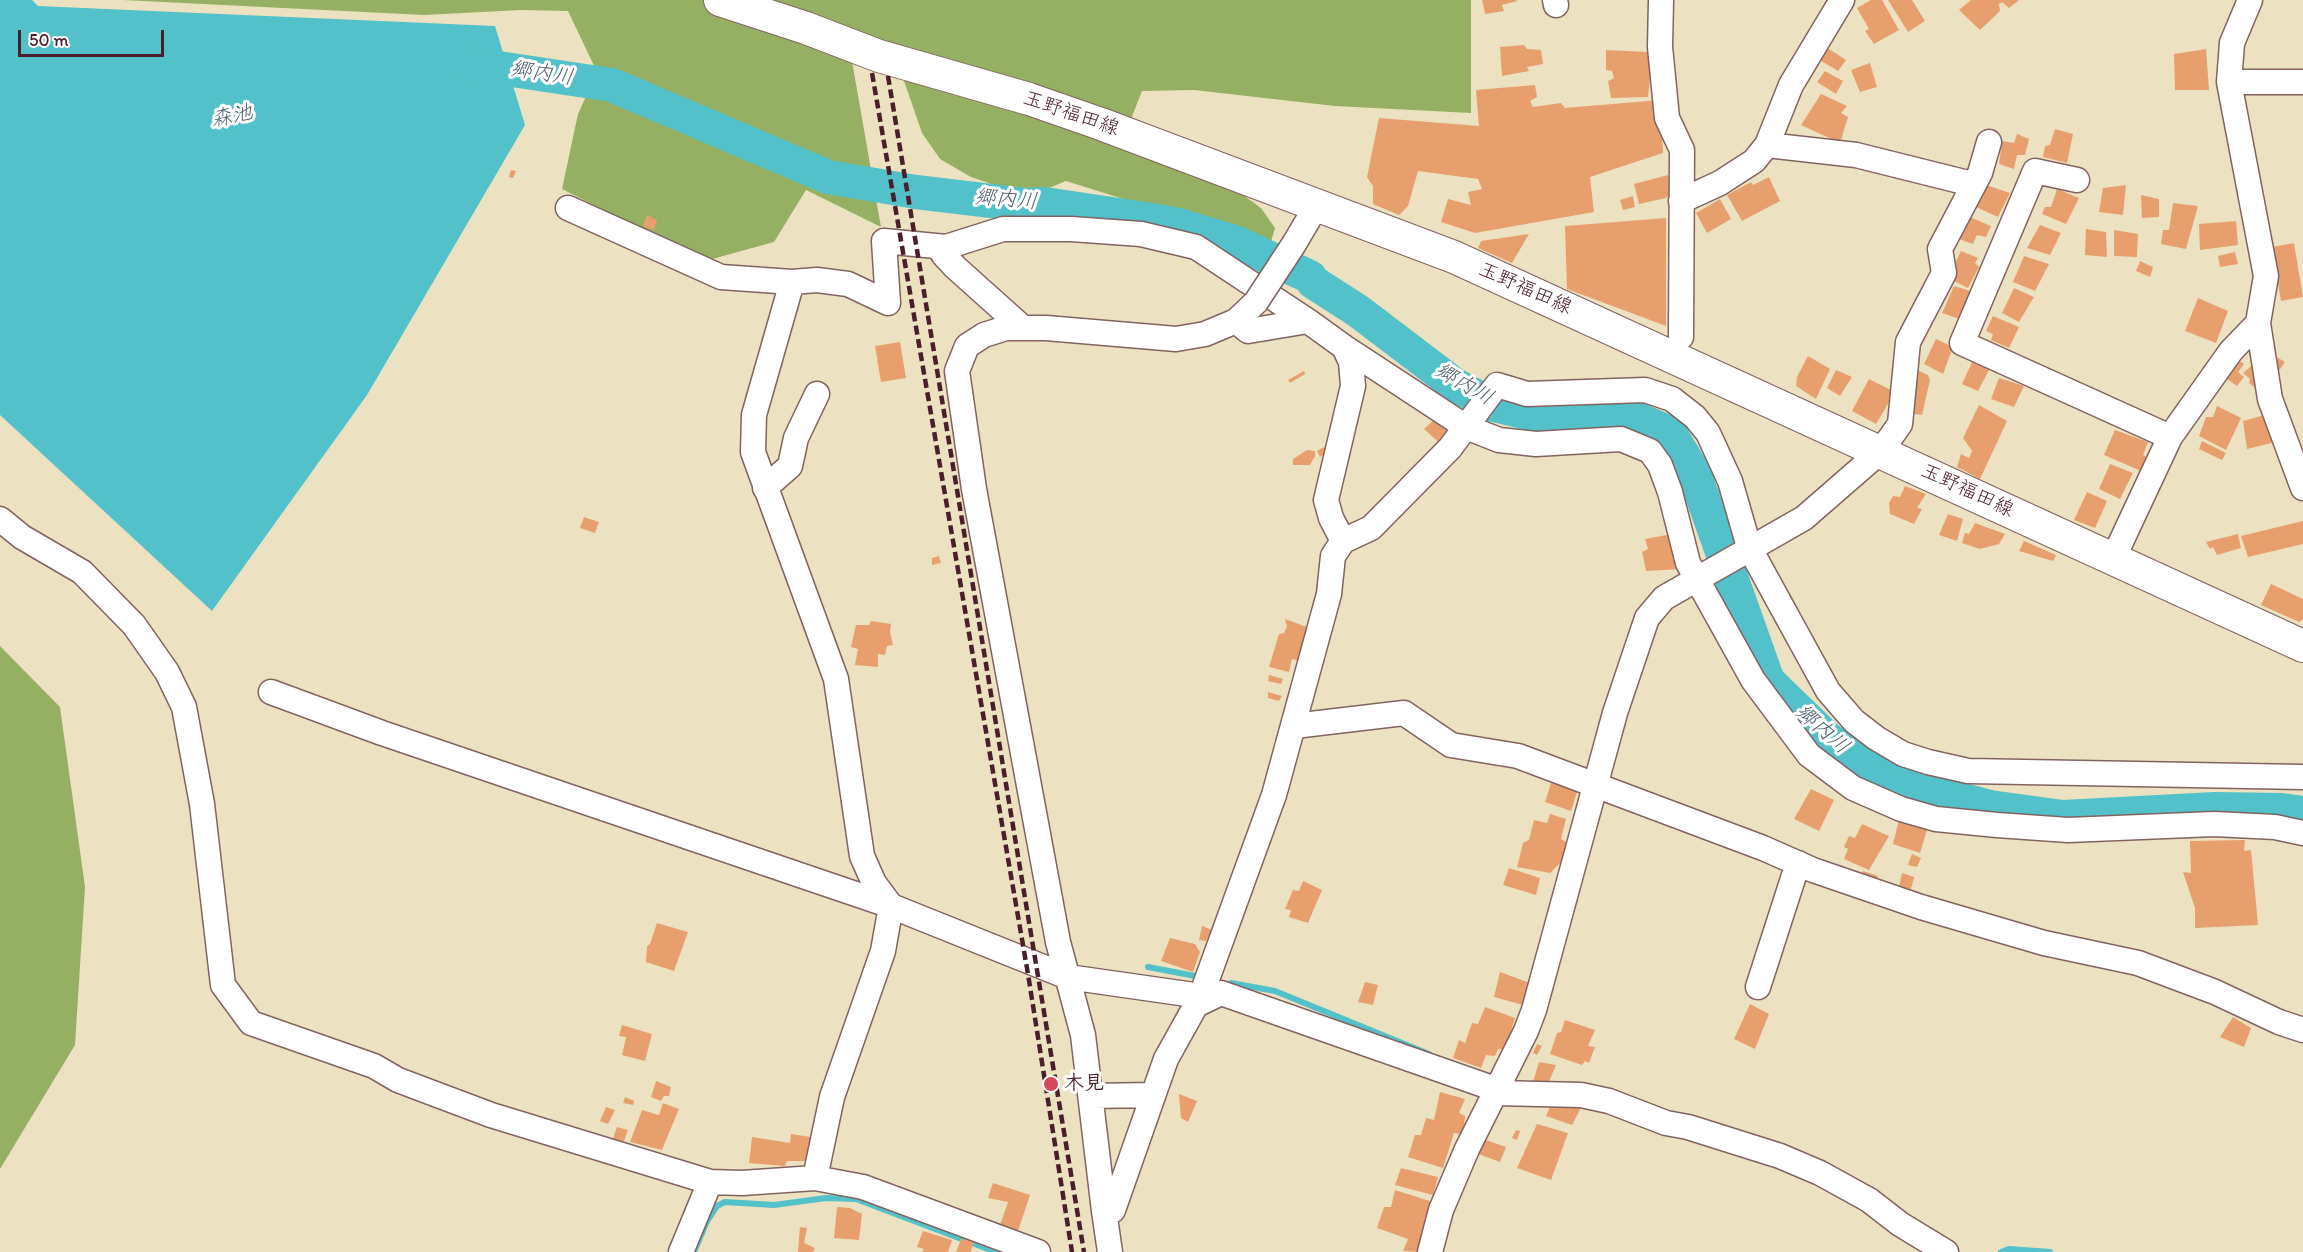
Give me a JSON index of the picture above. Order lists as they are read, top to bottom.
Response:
{
  "streets": {
    "main road": ["玉野福田線"]
  },
  "water": ["郷内川", "森池"],
  "places": ["木見"],
  "scale_bar": "50 m"
}
